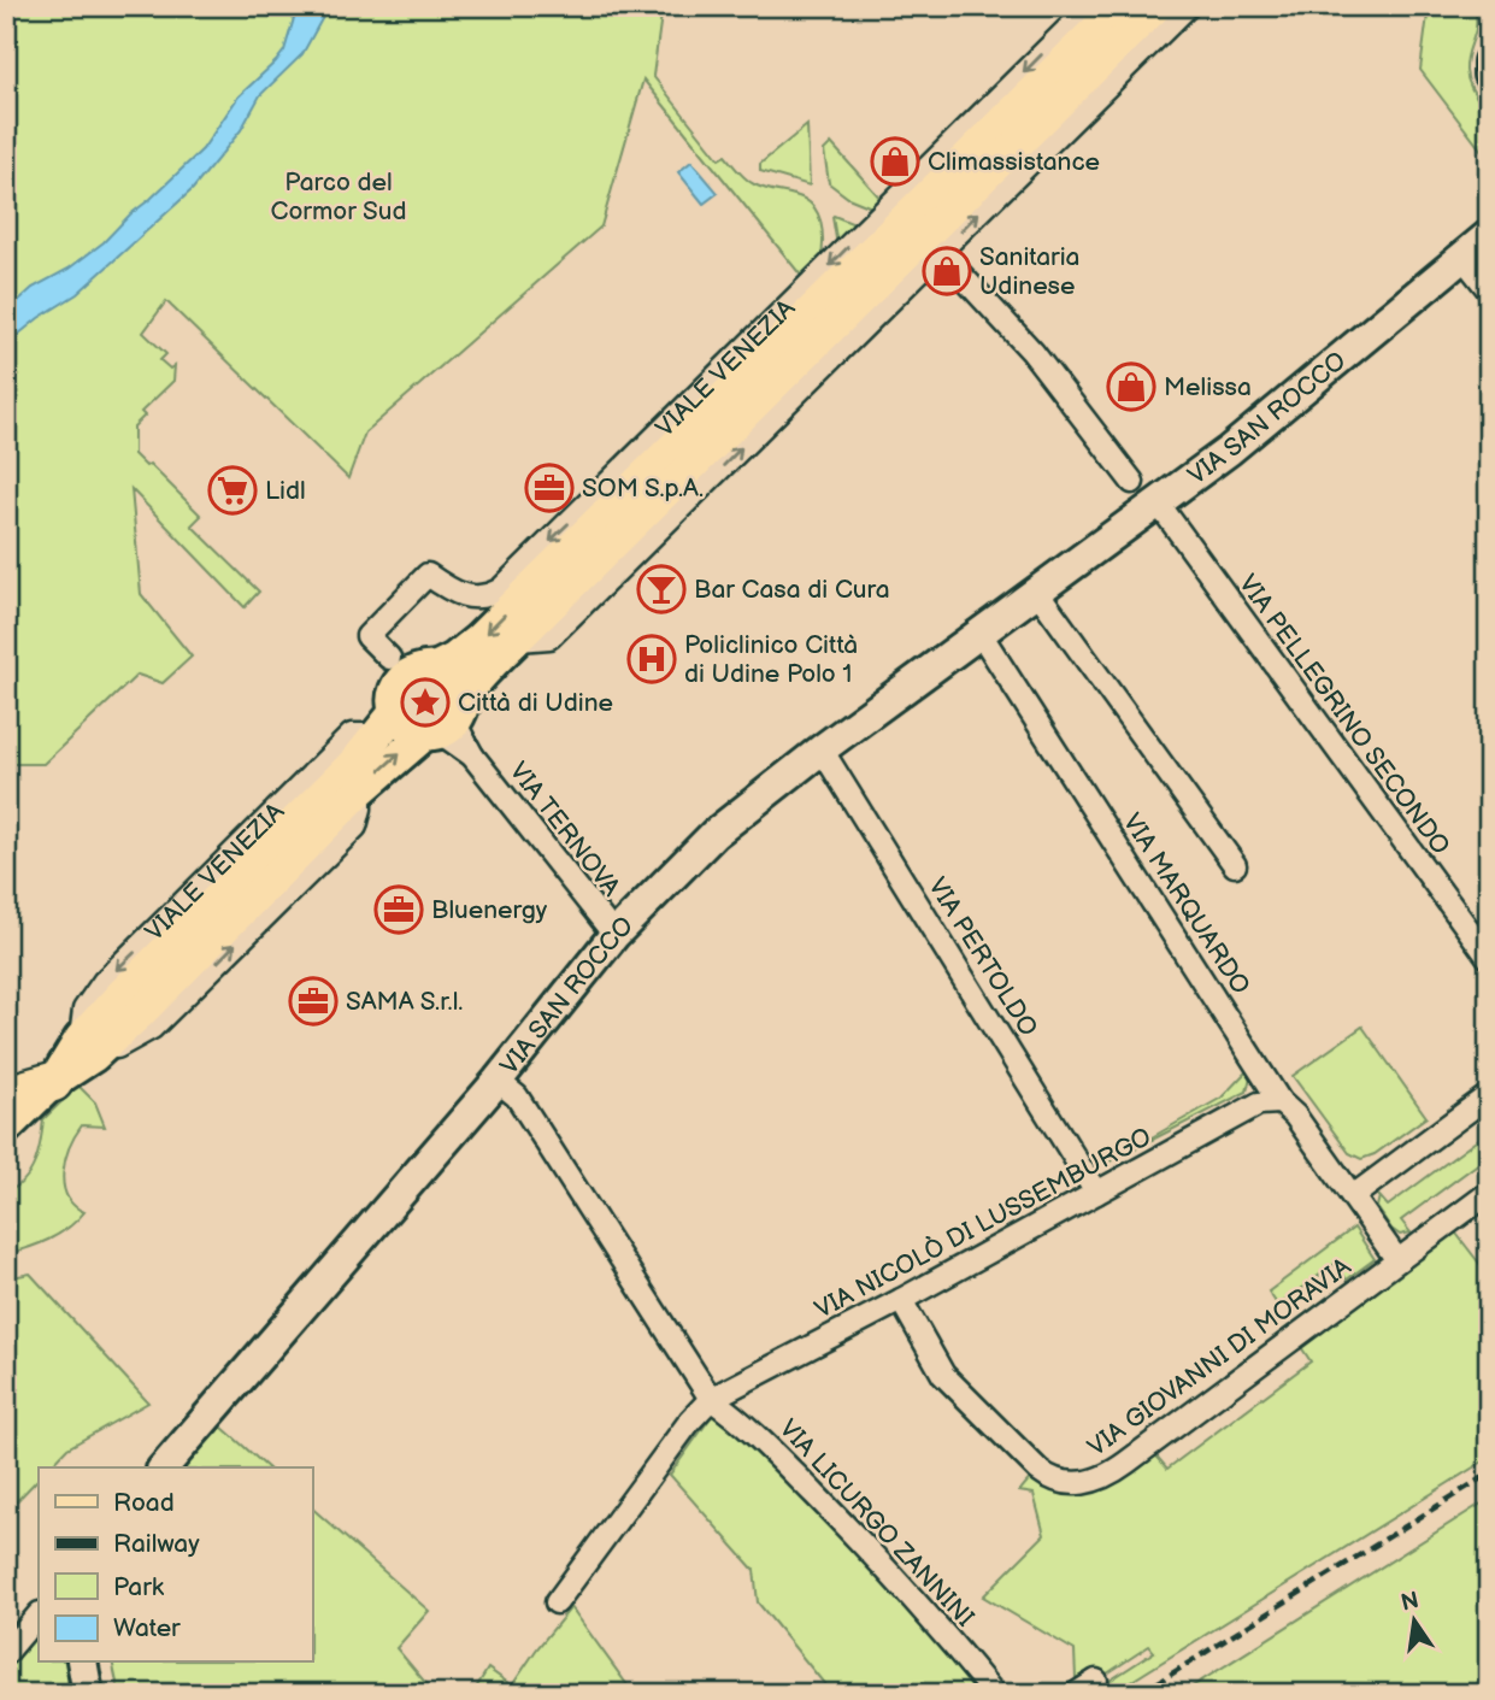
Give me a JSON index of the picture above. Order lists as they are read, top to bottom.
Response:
{
  "streets": {
    "main road": ["VIALE VENEZIA"],
    "street": [
      "VIA SAN ROCCO",
      "VIA PELLEGRINO SECONDO",
      "VIA TERNOVA",
      "VIA MARQUARDO",
      "VIA PERTOLDO",
      "VIA NICOLÒ DI LUSSEMBURGO",
      "VIA GIOVANNI DI MORAVIA",
      "VIA LICURGO ZANNINI"
    ]
  },
  "crossings": [
    ["VIALE VENEZIA", "VIA TERNOVA"],
    ["VIA SAN ROCCO", "VIA PELLEGRINO SECONDO"],
    ["VIA SAN ROCCO", "VIA TERNOVA"],
    ["VIA SAN ROCCO", "VIA MARQUARDO"],
    ["VIA SAN ROCCO", "VIA PERTOLDO"],
    ["VIA SAN ROCCO", "VIA LICURGO ZANNINI"],
    ["VIA MARQUARDO", "VIA NICOLÒ DI LUSSEMBURGO"],
    ["VIA PERTOLDO", "VIA NICOLÒ DI LUSSEMBURGO"],
    ["VIA NICOLÒ DI LUSSEMBURGO", "VIA GIOVANNI DI MORAVIA"],
    ["VIA NICOLÒ DI LUSSEMBURGO", "VIA LICURGO ZANNINI"]
  ],
  "parks": ["Parco del Cormor Sud"],
  "places": {
    "shop": ["Climassistance", "Sanitaria Udinese", "Melissa"],
    "office": ["SOM S.p.A.", "Bluenergy", "SAMA S.r.l."],
    "supermarket": ["Lidl"],
    "bar": ["Bar Casa di Cura"],
    "hospital": ["Policlinico Città di Udine Polo 1"],
    "place": ["Città di Udine"]
  },
  "legend": [
    "Road",
    "Railway",
    "Park",
    "Water"
  ],
  "north": "top"
}
